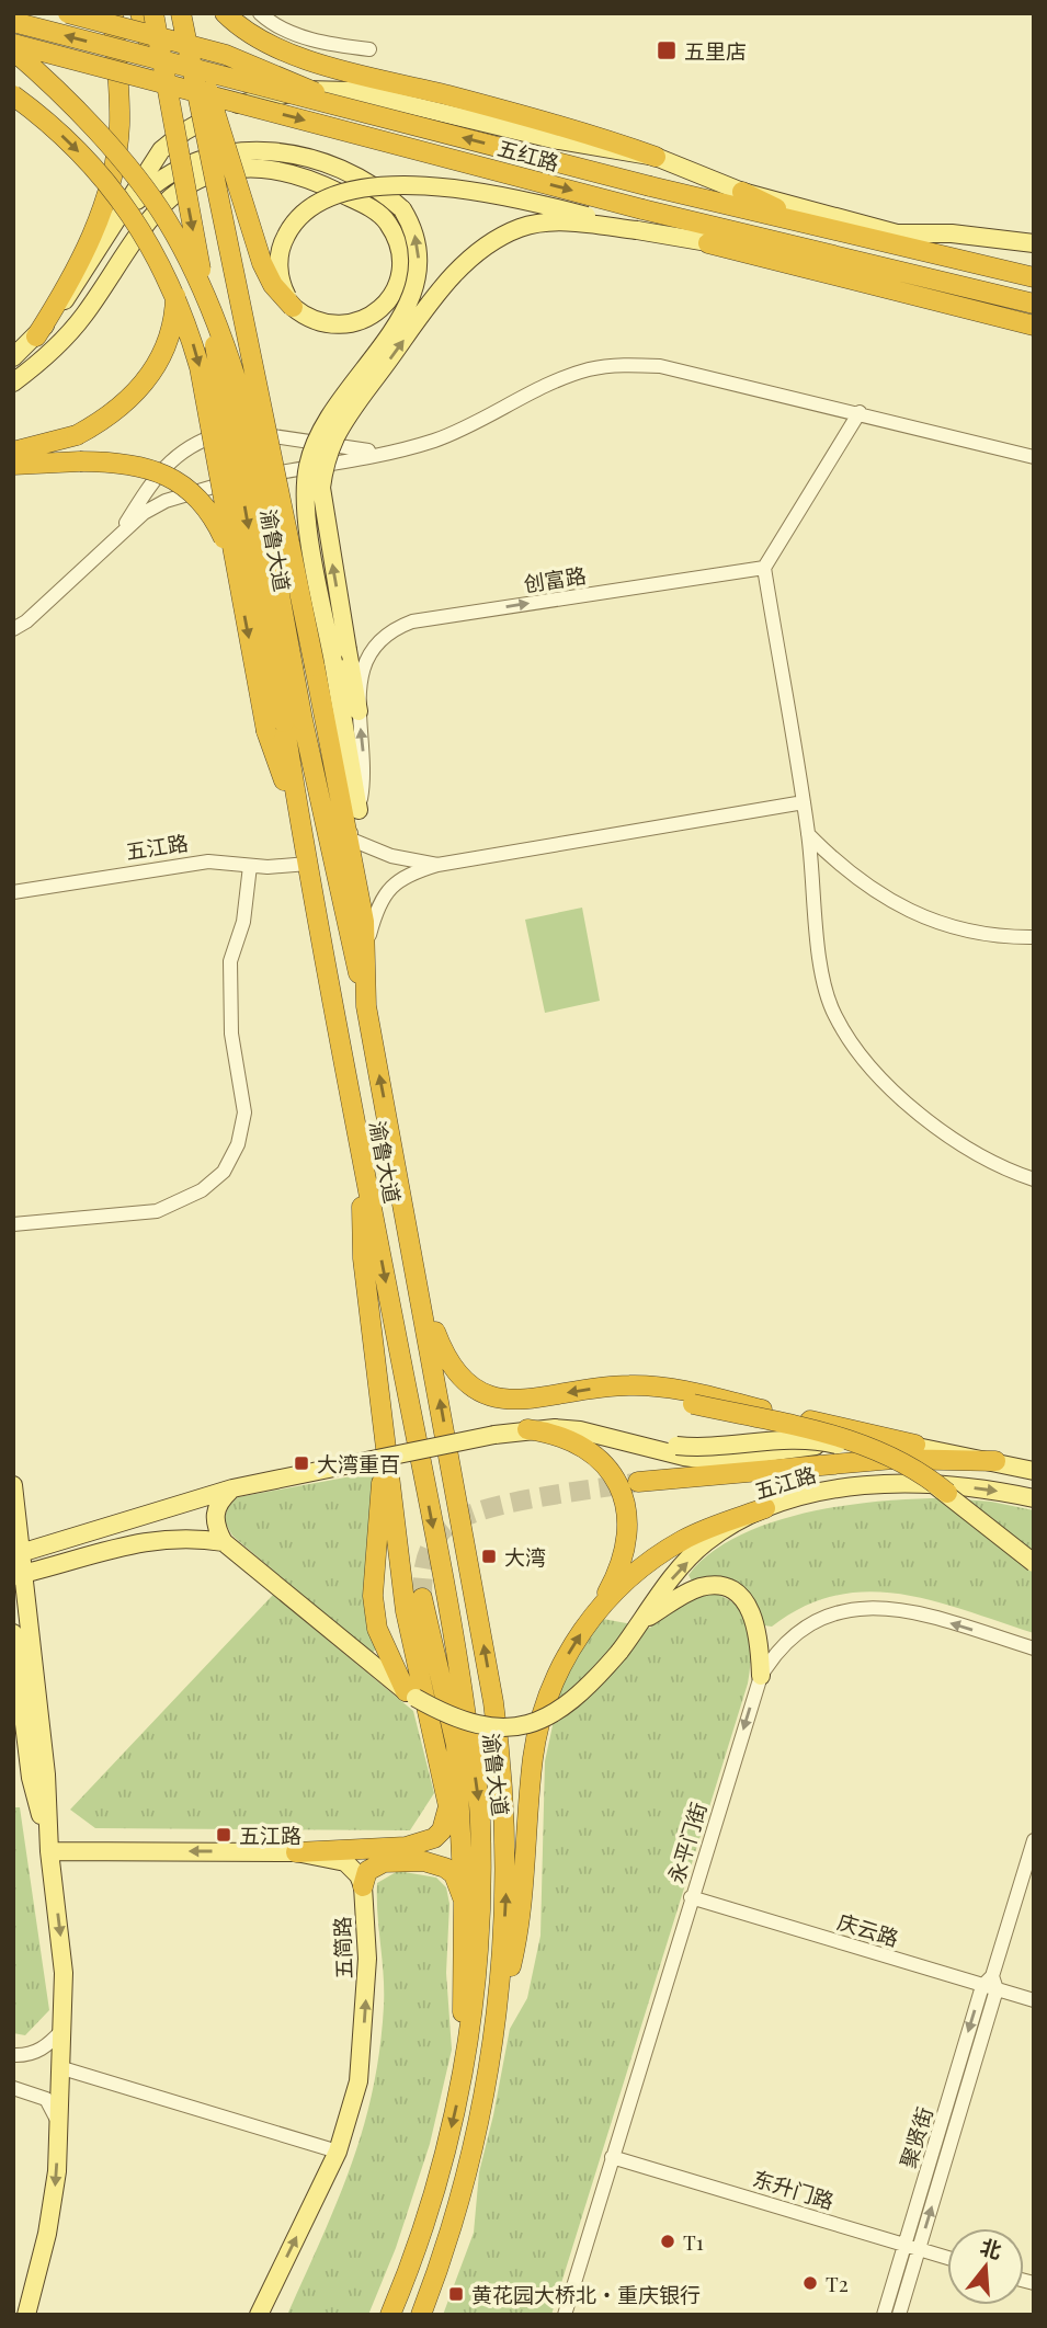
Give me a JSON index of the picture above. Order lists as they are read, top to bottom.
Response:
{
  "streets": {
    "highway": ["五红路", "渝鲁大道"],
    "main road": ["五江路", "五简路"],
    "street": [
      "创富路",
      "永平门街",
      "庆云路",
      "聚贤街",
      "东升门路"
    ]
  },
  "crossings": [
    ["渝鲁大道", "创富路"],
    ["渝鲁大道", "五江路"],
    ["永平门街", "庆云路"],
    ["永平门街", "东升门路"],
    ["庆云路", "聚贤街"],
    ["聚贤街", "东升门路"]
  ],
  "one_way": ["创富路"],
  "places": {
    "transit": [
      "五里店",
      "大湾重百",
      "大湾",
      "五江路",
      "黄花园大桥北‧重庆银行"
    ],
    "other": ["T1", "T2"]
  },
  "north": "top"
}
